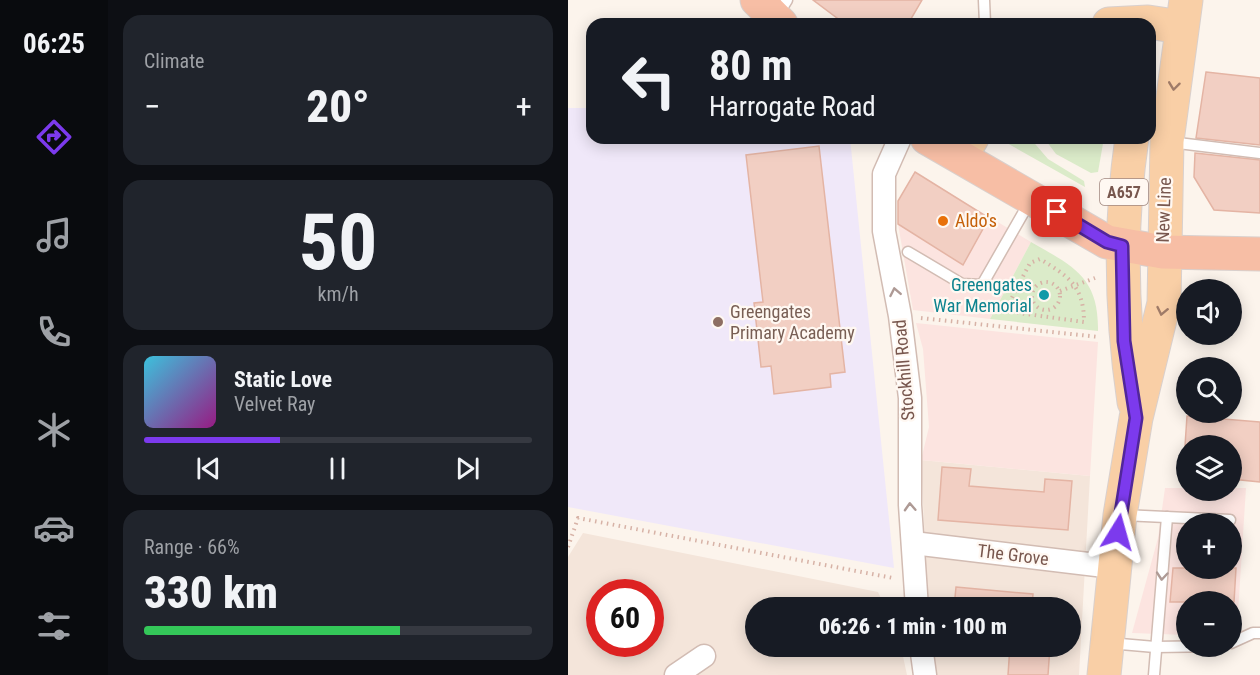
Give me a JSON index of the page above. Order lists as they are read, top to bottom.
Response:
{
  "streets": {
    "main road": ["A657", "New Line"],
    "street": ["Stockhill Road", "The Grove"]
  },
  "crossings": [
    ["New Line", "The Grove"],
    ["Stockhill Road", "The Grove"]
  ],
  "one_way": ["Stockhill Road"],
  "places": ["Aldo's", "Greengates War Memorial", "Greengates Primary Academy"],
  "page": {
    "tabs": "06:25",
    "tile": [
      "Climate",
      ["50", "km/h"],
      ["Range · 66%", "330 km"]
    ],
    "turn": ["80 m", "Harrogate Road"],
    "heat": ["−", "20°", "+"],
    "map_buttons": ["+", "−"],
    "song": ["Static Love", "Velvet Ray"],
    "limit": "60",
    "trip": "06:26 · 1 min · 100 m"
  }
}
